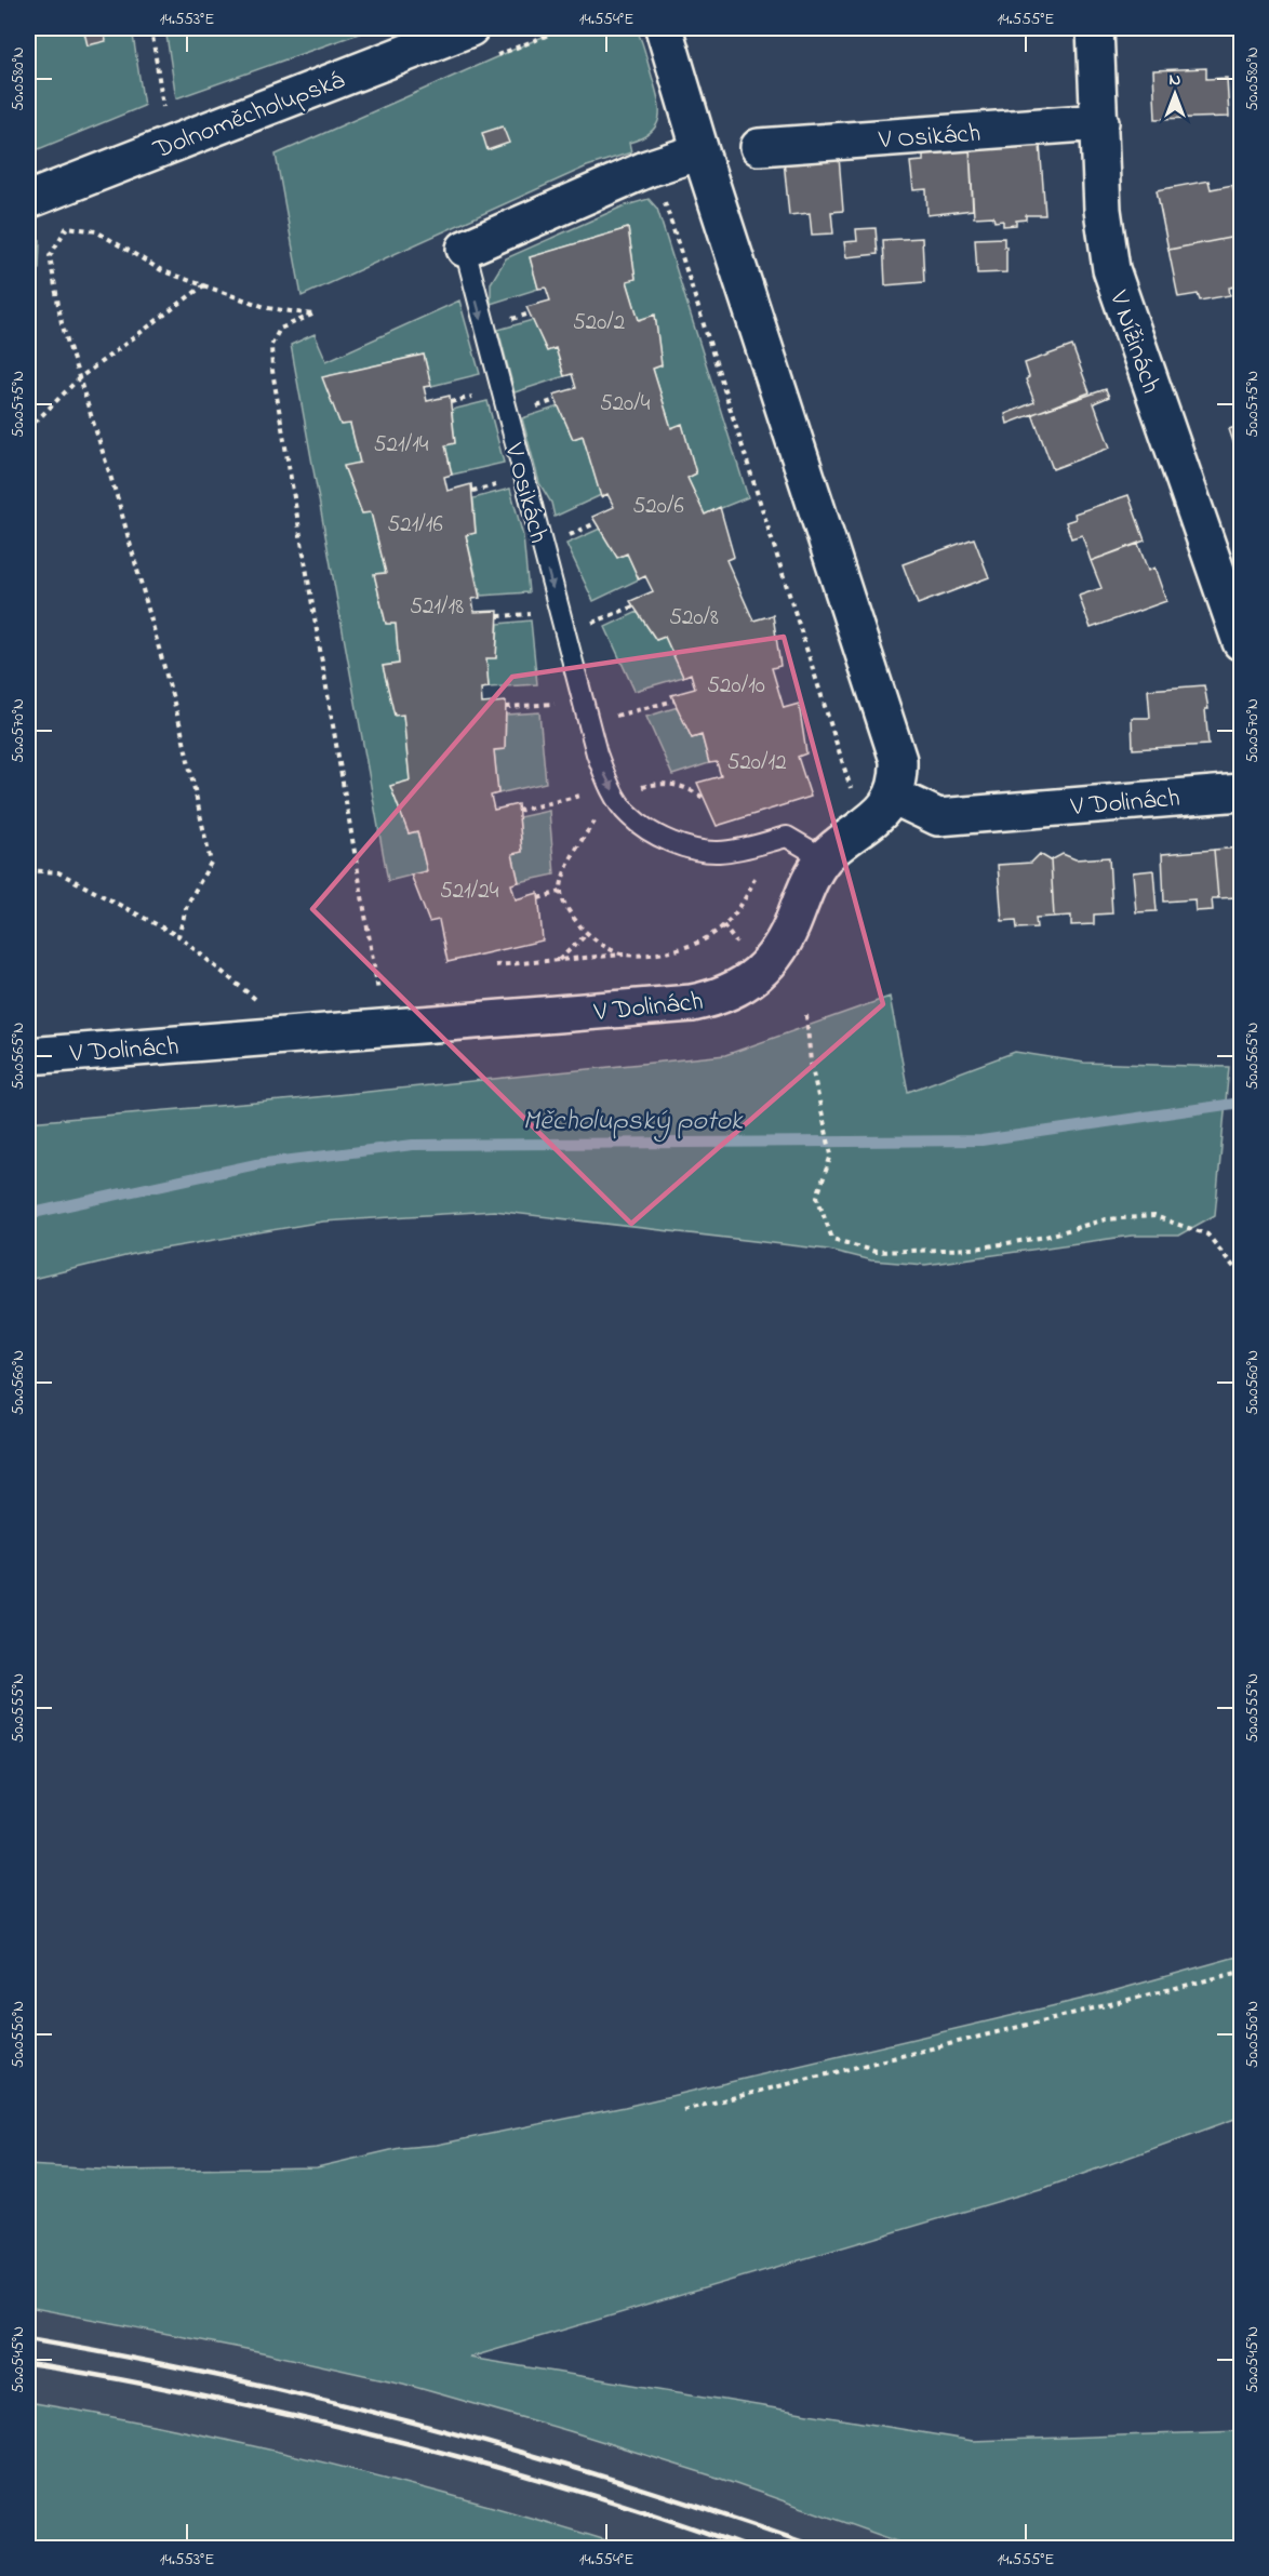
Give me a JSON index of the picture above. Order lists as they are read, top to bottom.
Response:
{
  "streets": {
    "street": [
      "Dolnoměcholupská",
      "V Osikách",
      "V Nížinách",
      "V Dolinách"
    ]
  },
  "crossings": [
    ["V Osikách", "V Nížinách"],
    ["V Osikách", "V Dolinách"]
  ],
  "water": ["Měcholupský potok"],
  "house_numbers": [
    "520/2",
    "520/4",
    "521/14",
    "520/6",
    "521/16",
    "521/18",
    "520/8",
    "520/10",
    "520/12",
    "521/24"
  ],
  "north": "top",
  "coordinates": [
    "14.553°E",
    "14.554°E",
    "14.555°E",
    "50.0580°N",
    "50.0575°N",
    "50.0570°N",
    "50.0565°N",
    "50.0560°N",
    "50.0555°N",
    "50.0550°N",
    "50.0545°N"
  ]
}
